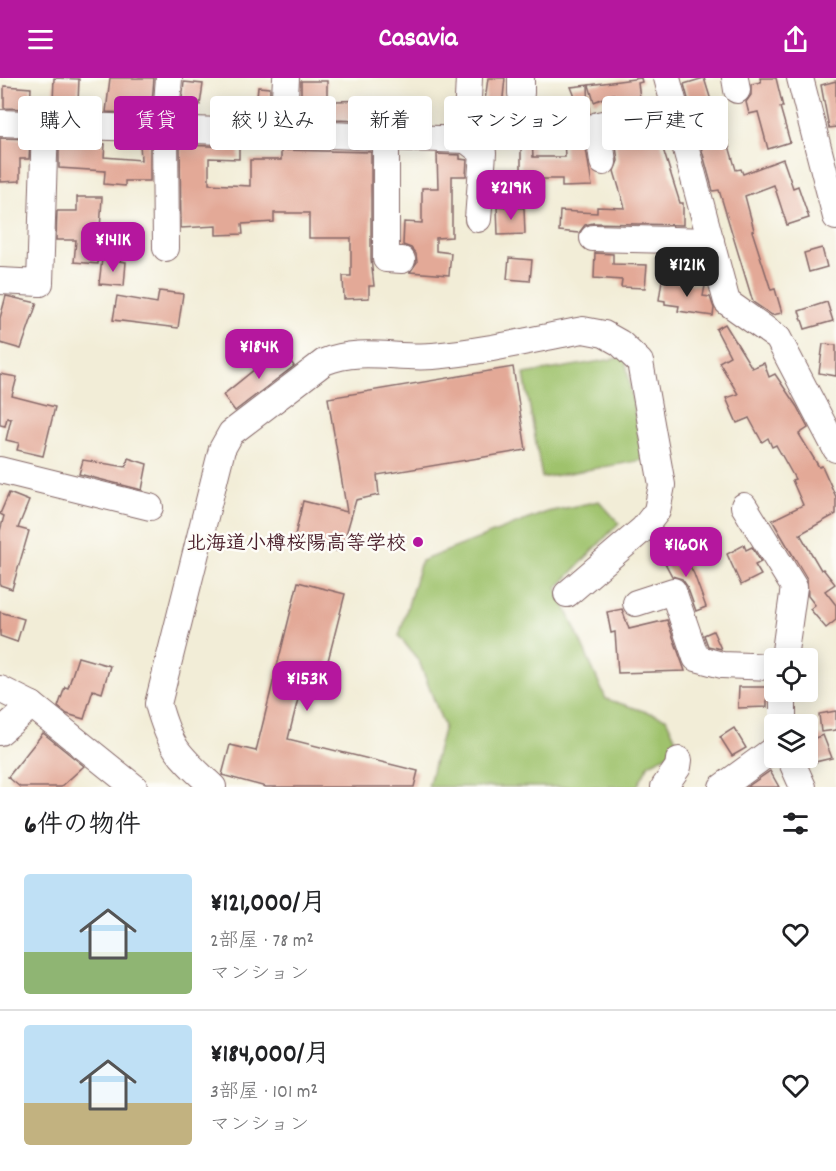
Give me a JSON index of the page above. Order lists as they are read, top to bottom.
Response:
{
  "places": ["北海道小樽桜陽高等学校"],
  "page": {
    "header": "Casavia",
    "chip": [
      "購入",
      "賃貸",
      "絞り込み",
      "新着",
      "マンション",
      "一戸建て"
    ],
    "price": [
      "¥219K",
      "¥141K",
      "¥121K",
      "¥184K",
      "¥160K",
      "¥153K"
    ],
    "heading": "6件の物件",
    "list": [
      {
        "name": "¥121,000/月",
        "note": "2部屋 · 78 m² · マンション"
      },
      {
        "name": "¥184,000/月",
        "note": "3部屋 · 101 m² · マンション"
      }
    ]
  }
}
